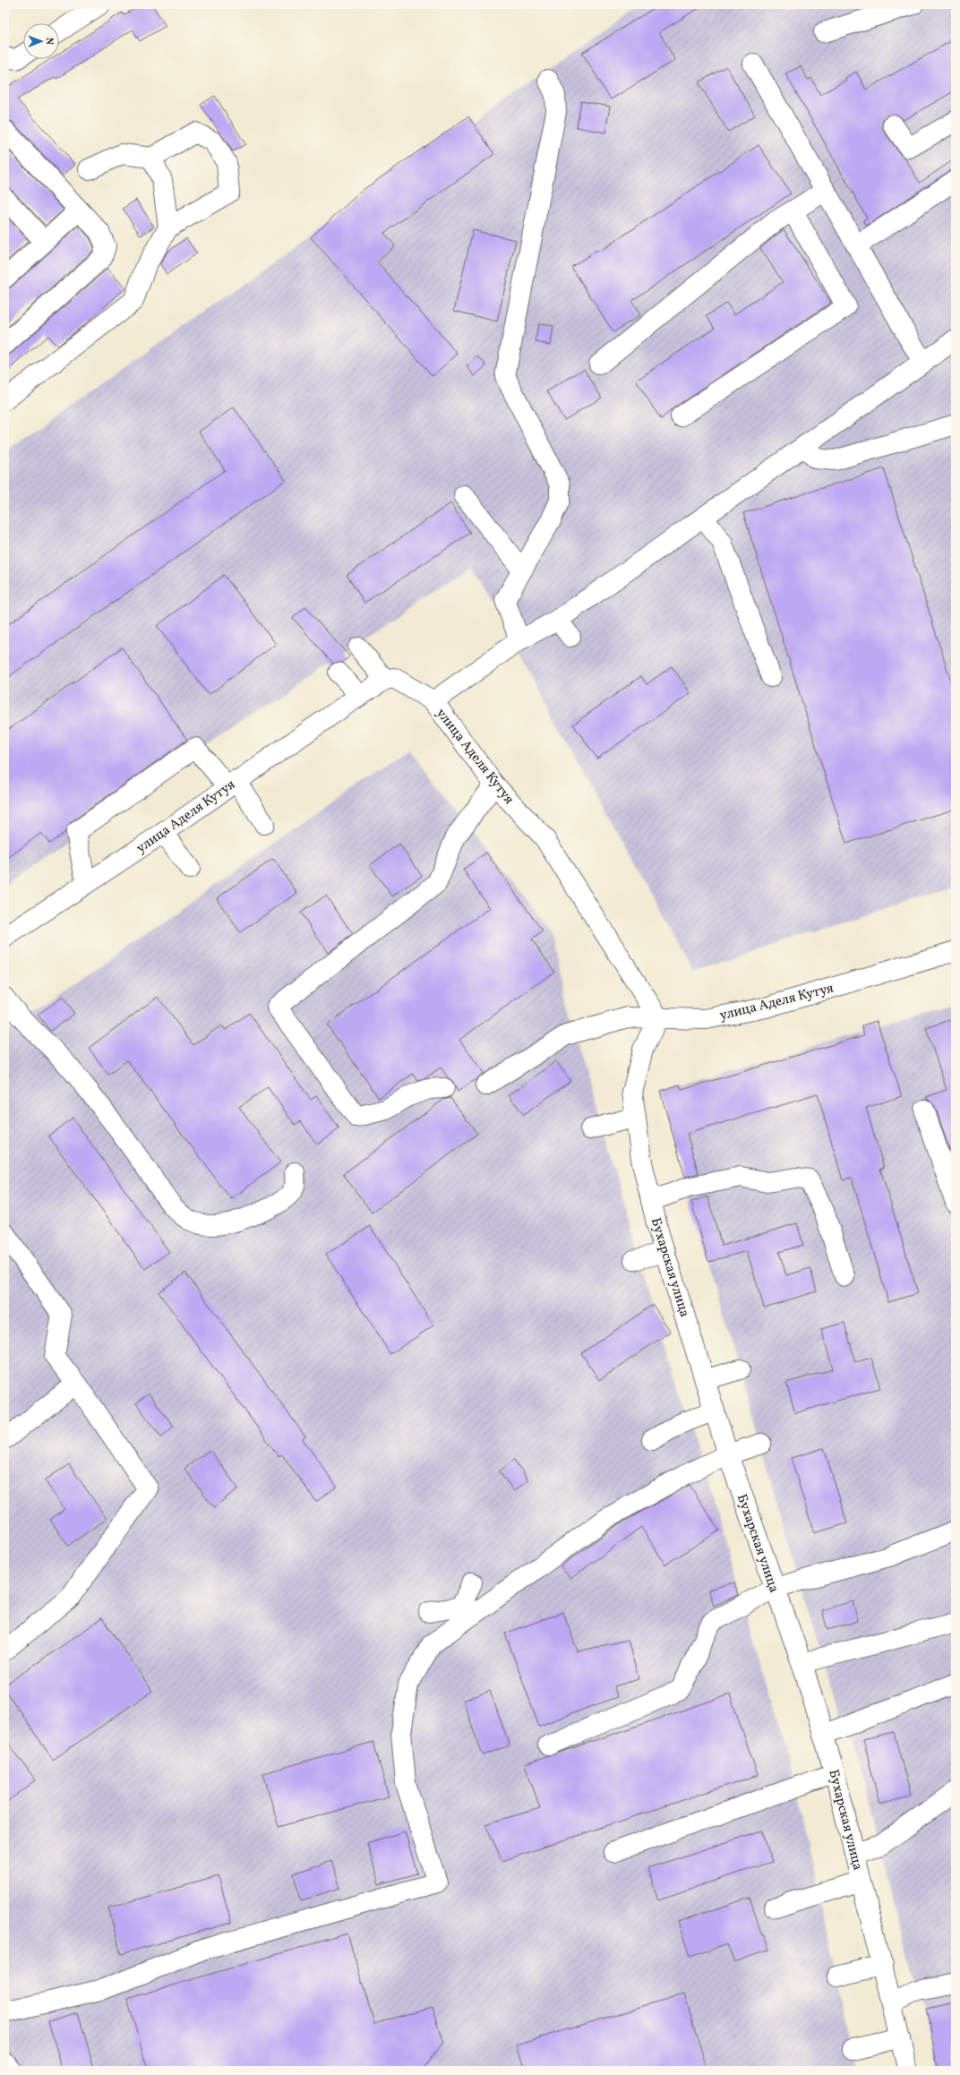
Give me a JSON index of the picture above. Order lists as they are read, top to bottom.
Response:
{
  "streets": {
    "street": ["улица Аделя Кутуя", "Бухарская улица"]
  },
  "crossings": [
    ["улица Аделя Кутуя", "Бухарская улица"]
  ],
  "north": "right"
}
